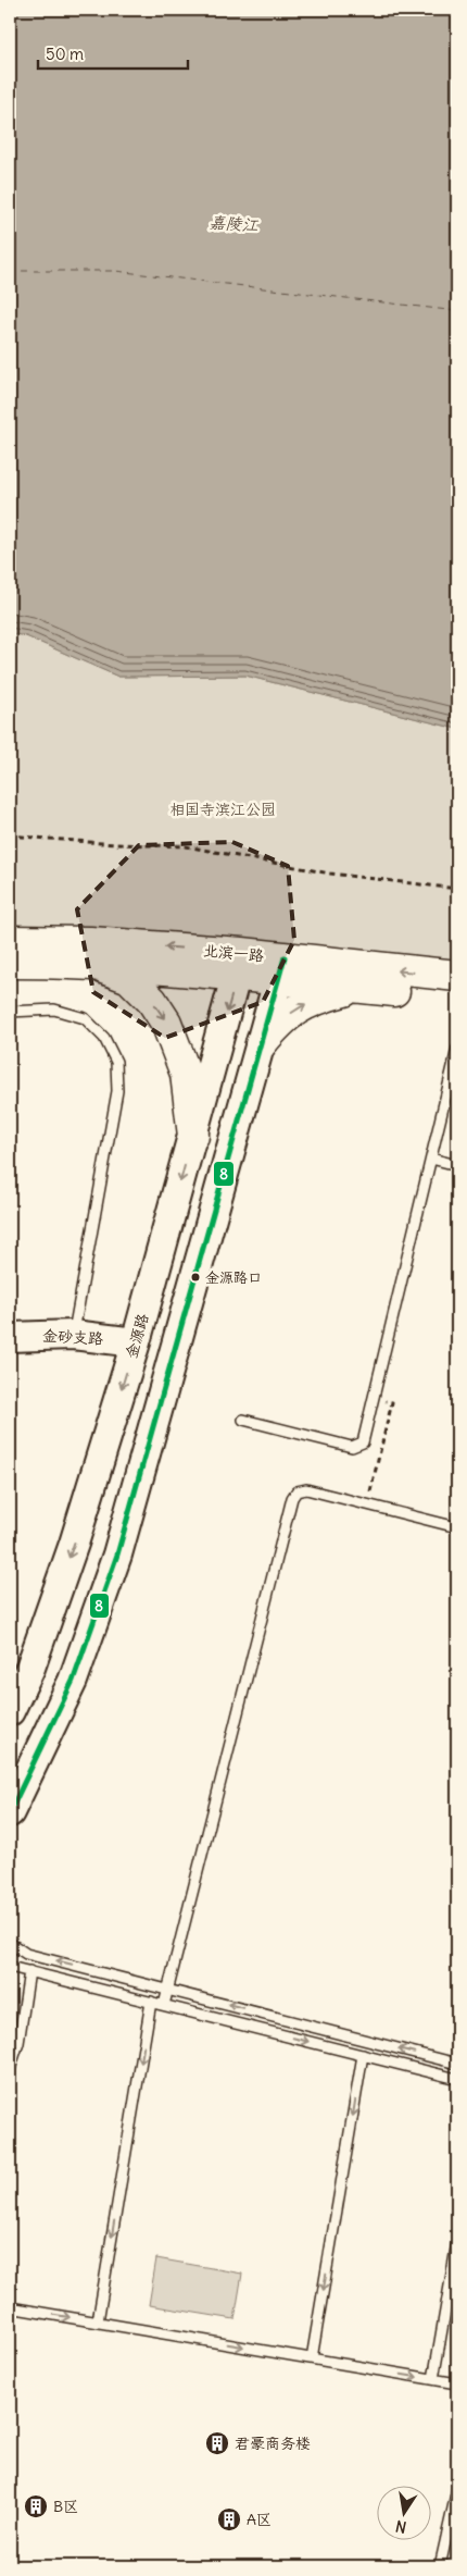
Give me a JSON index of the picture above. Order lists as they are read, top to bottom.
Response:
{
  "streets": {
    "main road": ["北滨一路", "金源路", "金砂支路"]
  },
  "crossings": [
    ["北滨一路", "金源路"],
    ["金源路", "金砂支路"]
  ],
  "water": ["嘉陵江"],
  "parks": ["相国寺滨江公园"],
  "places": {
    "other": ["金源路口"],
    "building": ["君豪商务楼", "B区", "A区"]
  },
  "lines": ["transit line 8"],
  "scale_bar": "50 m",
  "north": "bottom"
}
